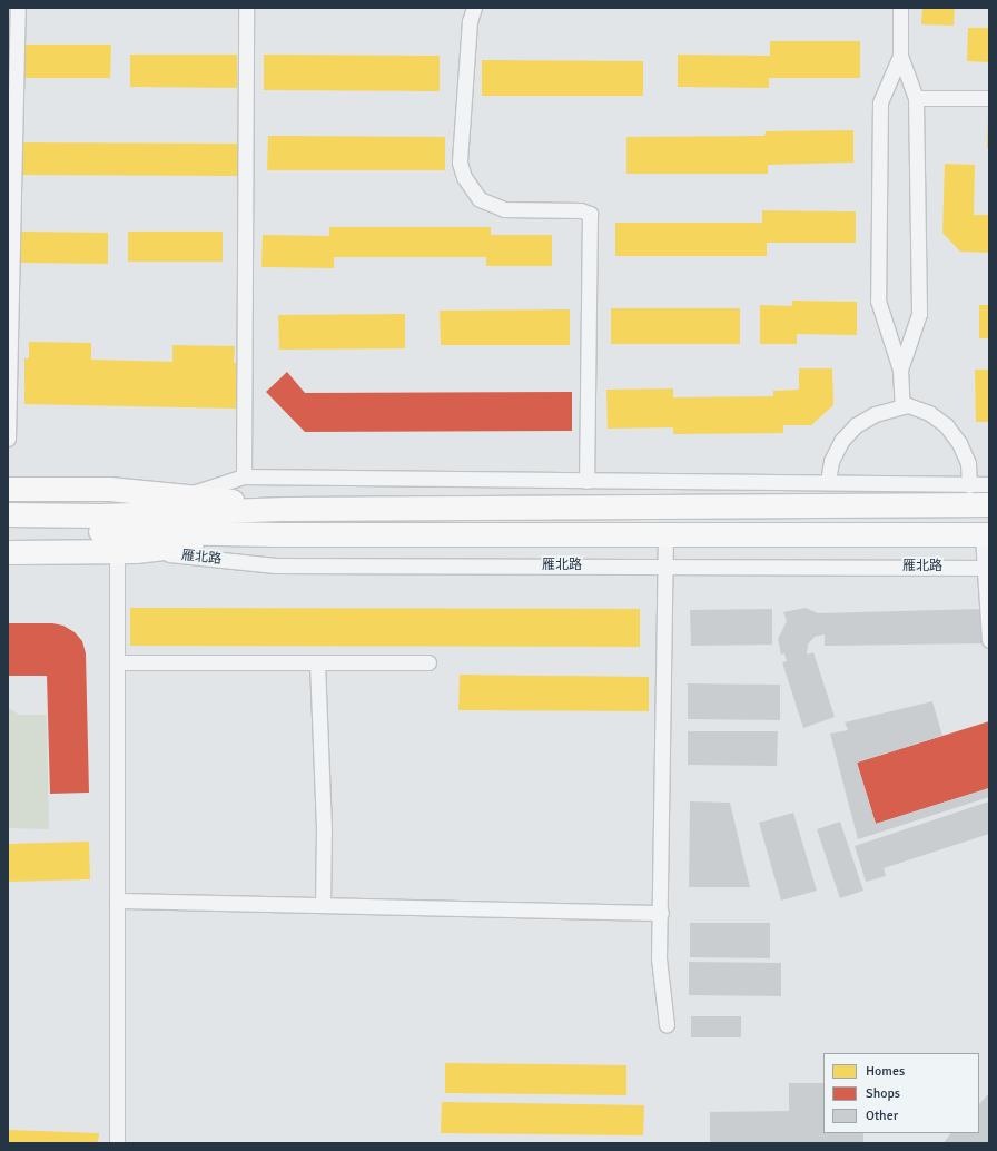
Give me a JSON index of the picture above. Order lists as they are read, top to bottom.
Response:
{
  "streets": {
    "street": ["雁北路"]
  },
  "legend": ["Homes", "Shops", "Other"]
}
